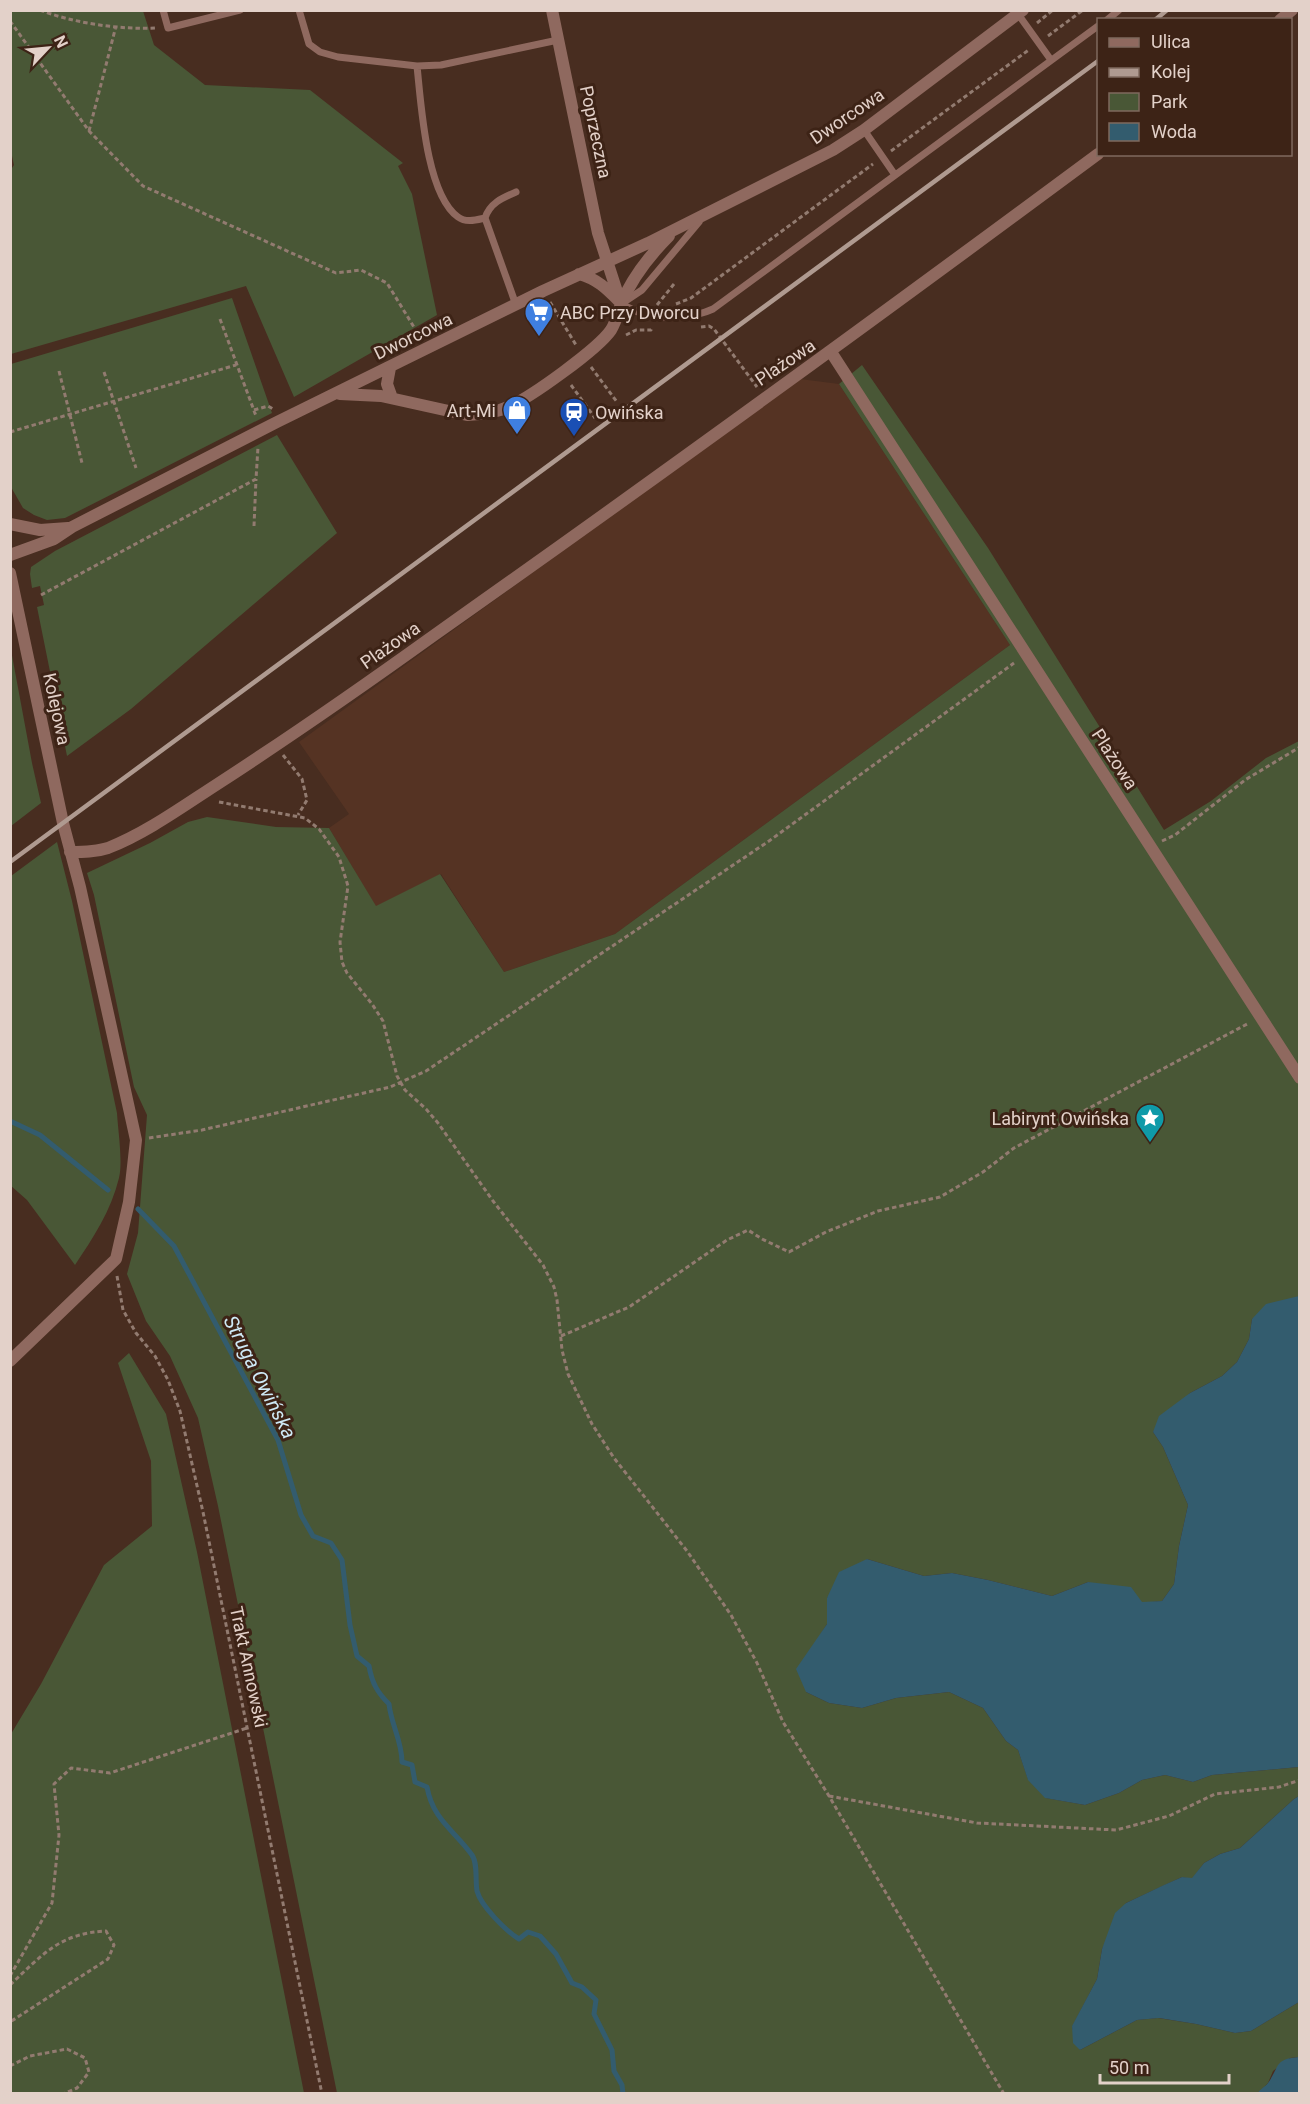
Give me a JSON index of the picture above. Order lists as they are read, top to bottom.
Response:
{
  "streets": {
    "street": [
      "Dworcowa",
      "Poprzeczna",
      "Plażowa",
      "Kolejowa"
    ],
    "path": ["Trakt Annowski"]
  },
  "crossings": [
    ["Dworcowa", "Poprzeczna"],
    ["Plażowa", "Kolejowa"],
    ["Kolejowa", "Trakt Annowski"]
  ],
  "water": ["Struga Owińska"],
  "places": {
    "supermarket": ["ABC Przy Dworcu"],
    "shop": ["Art-Mi"],
    "station": ["Owińska"],
    "place": ["Labirynt Owińska"]
  },
  "legend": [
    "Ulica",
    "Kolej",
    "Park",
    "Woda"
  ],
  "scale_bar": "50 m",
  "north": "top right"
}
